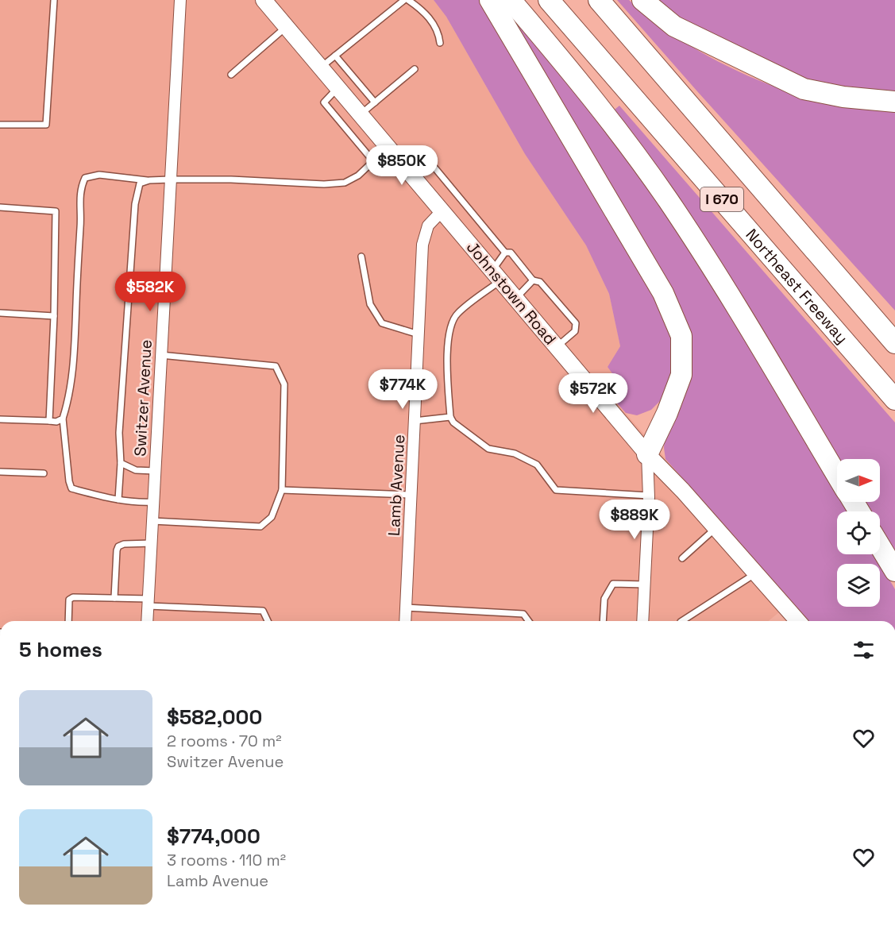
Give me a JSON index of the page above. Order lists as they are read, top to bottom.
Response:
{
  "streets": {
    "highway": ["I 670", "Northeast Freeway"],
    "main road": ["Johnstown Road"],
    "street": ["Switzer Avenue", "Lamb Avenue"]
  },
  "crossings": [
    ["Johnstown Road", "Lamb Avenue"]
  ],
  "north": "right",
  "page": {
    "price": [
      "$850K",
      "$582K",
      "$774K",
      "$572K",
      "$889K"
    ],
    "heading": "5 homes",
    "list": [
      {
        "name": "$582,000",
        "note": "2 rooms · 70 m² · Switzer Avenue"
      },
      {
        "name": "$774,000",
        "note": "3 rooms · 110 m² · Lamb Avenue"
      }
    ]
  }
}
